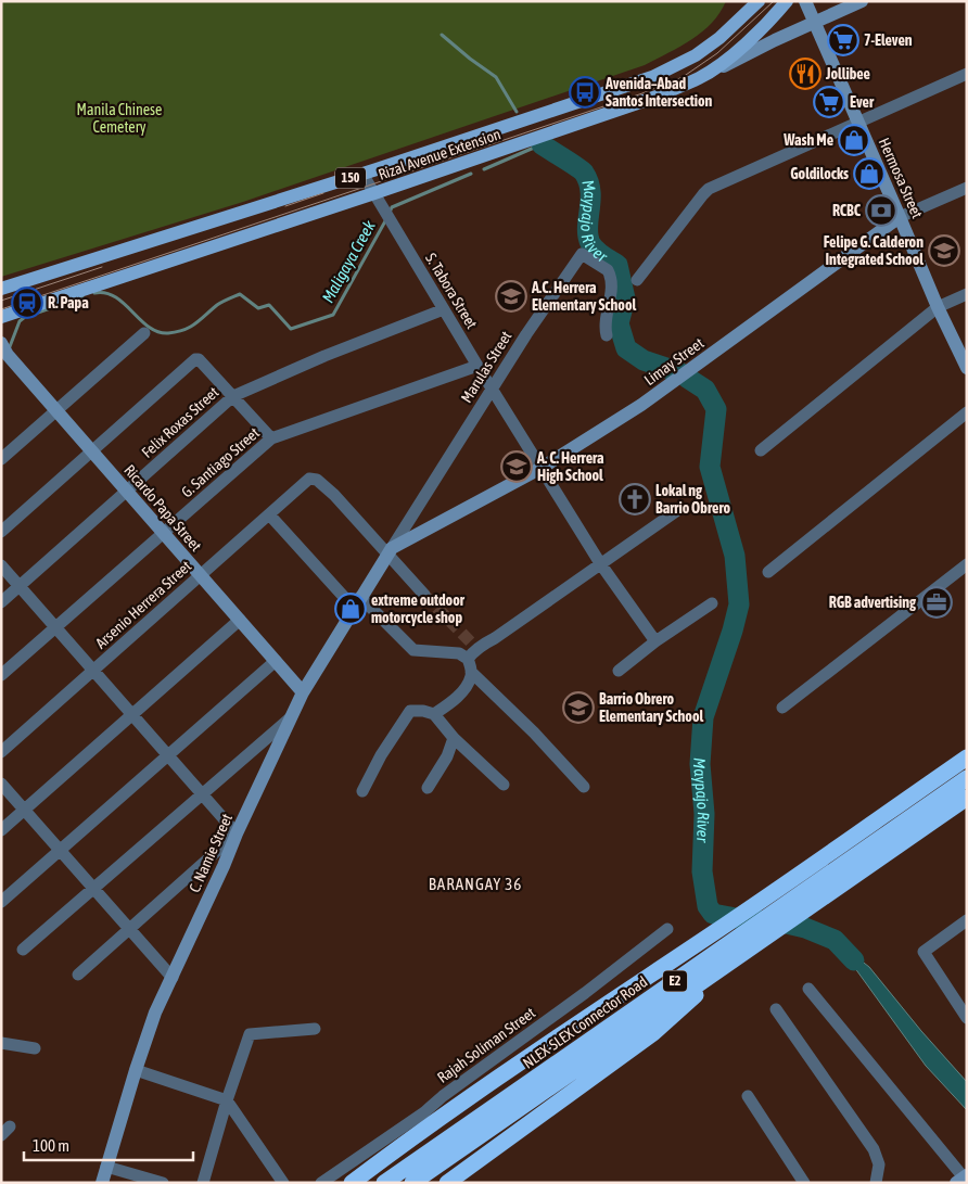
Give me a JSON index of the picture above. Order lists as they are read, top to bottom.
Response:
{
  "streets": {
    "highway": ["E2", "NLEX-SLEX Connector Road"],
    "main road": ["Rizal Avenue Extension", "150"],
    "street": [
      "Hermosa Street",
      "S. Tabora Street",
      "Limay Street",
      "Marulas Street",
      "Felix Roxas Street",
      "G. Santiago Street",
      "Ricardo Papa Street",
      "Arsenio Herrera Street",
      "C. Namie Street",
      "Rajah Soliman Street"
    ]
  },
  "crossings": [
    ["Rizal Avenue Extension", "150"],
    ["Rizal Avenue Extension", "S. Tabora Street"],
    ["Hermosa Street", "Limay Street"],
    ["S. Tabora Street", "Limay Street"],
    ["S. Tabora Street", "Marulas Street"],
    ["S. Tabora Street", "Felix Roxas Street"],
    ["S. Tabora Street", "G. Santiago Street"],
    ["Limay Street", "Marulas Street"],
    ["Limay Street", "Arsenio Herrera Street"],
    ["Limay Street", "C. Namie Street"],
    ["Marulas Street", "Arsenio Herrera Street"],
    ["Marulas Street", "C. Namie Street"],
    ["Felix Roxas Street", "Ricardo Papa Street"],
    ["G. Santiago Street", "Ricardo Papa Street"],
    ["Ricardo Papa Street", "Arsenio Herrera Street"],
    ["Ricardo Papa Street", "C. Namie Street"],
    ["Arsenio Herrera Street", "C. Namie Street"]
  ],
  "districts": ["BARANGAY 36"],
  "water": ["Maypajo River", "Maligaya Creek"],
  "parks": ["Manila Chinese Cemetery"],
  "places": {
    "supermarket": ["7-Eleven", "Ever"],
    "restaurant": ["Jollibee"],
    "bus stop": ["Avenida–Abad Santos Intersection"],
    "shop": ["Wash Me", "Goldilocks", "extreme outdoor motorcycle shop"],
    "bank": ["RCBC"],
    "school or university": [
      "Felipe G. Calderon Integrated School",
      "A.C. Herrera Elementary School",
      "A. C. Herrera High School",
      "Barrio Obrero Elementary School"
    ],
    "station": ["R. Papa"],
    "church": ["Lokal ng Barrio Obrero"],
    "office": ["RGB advertising"]
  },
  "scale_bar": "100 m"
}
